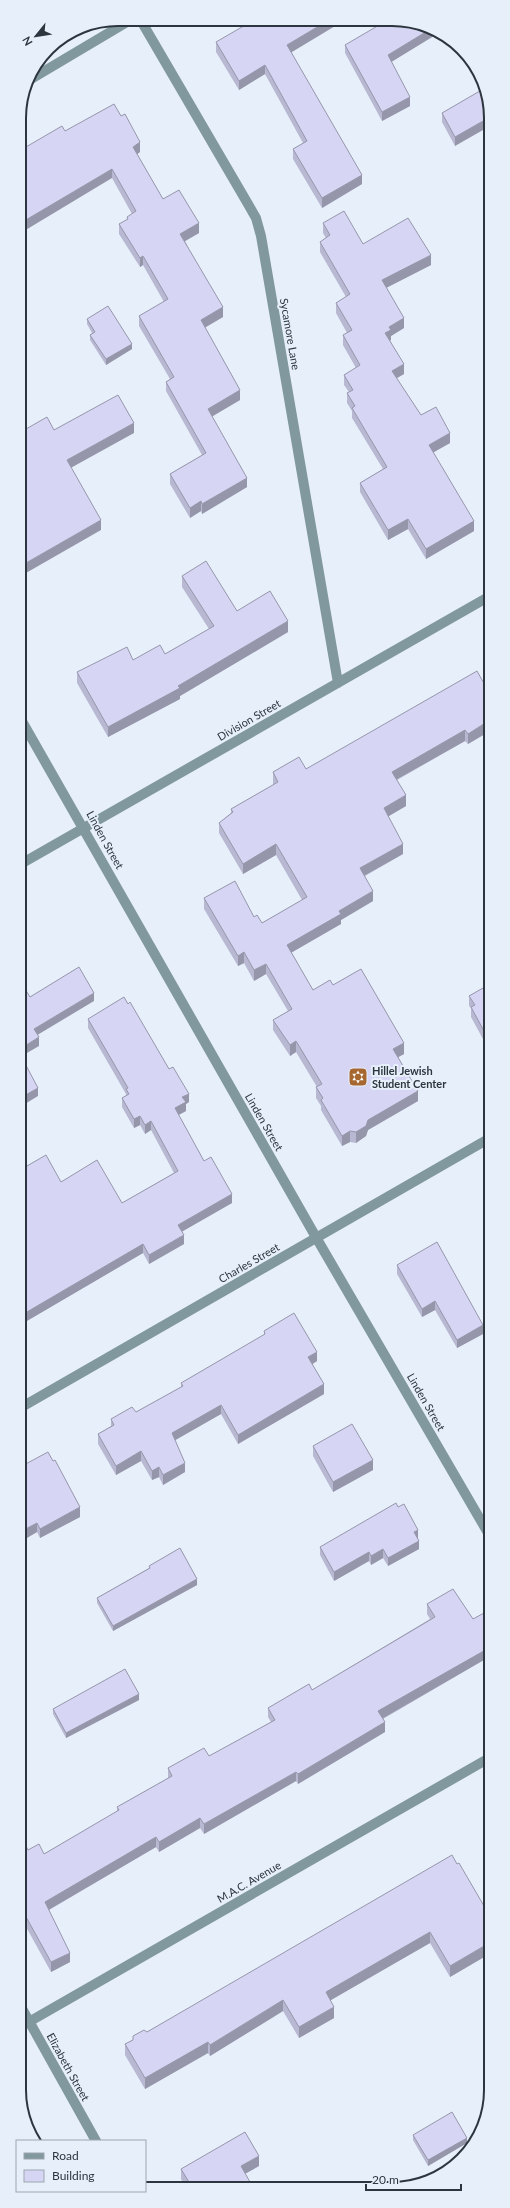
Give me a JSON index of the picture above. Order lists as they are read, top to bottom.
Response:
{
  "streets": {
    "street": [
      "Sycamore Lane",
      "Division Street",
      "Linden Street",
      "Charles Street",
      "M.A.C. Avenue",
      "Elizabeth Street"
    ]
  },
  "crossings": [
    ["Sycamore Lane", "Division Street"],
    ["Division Street", "Linden Street"],
    ["Linden Street", "Charles Street"]
  ],
  "places": {
    "synagogue": ["Hillel Jewish Student Center"]
  },
  "legend": ["Road", "Building"],
  "scale_bar": "20 m",
  "north": "bottom left"
}
